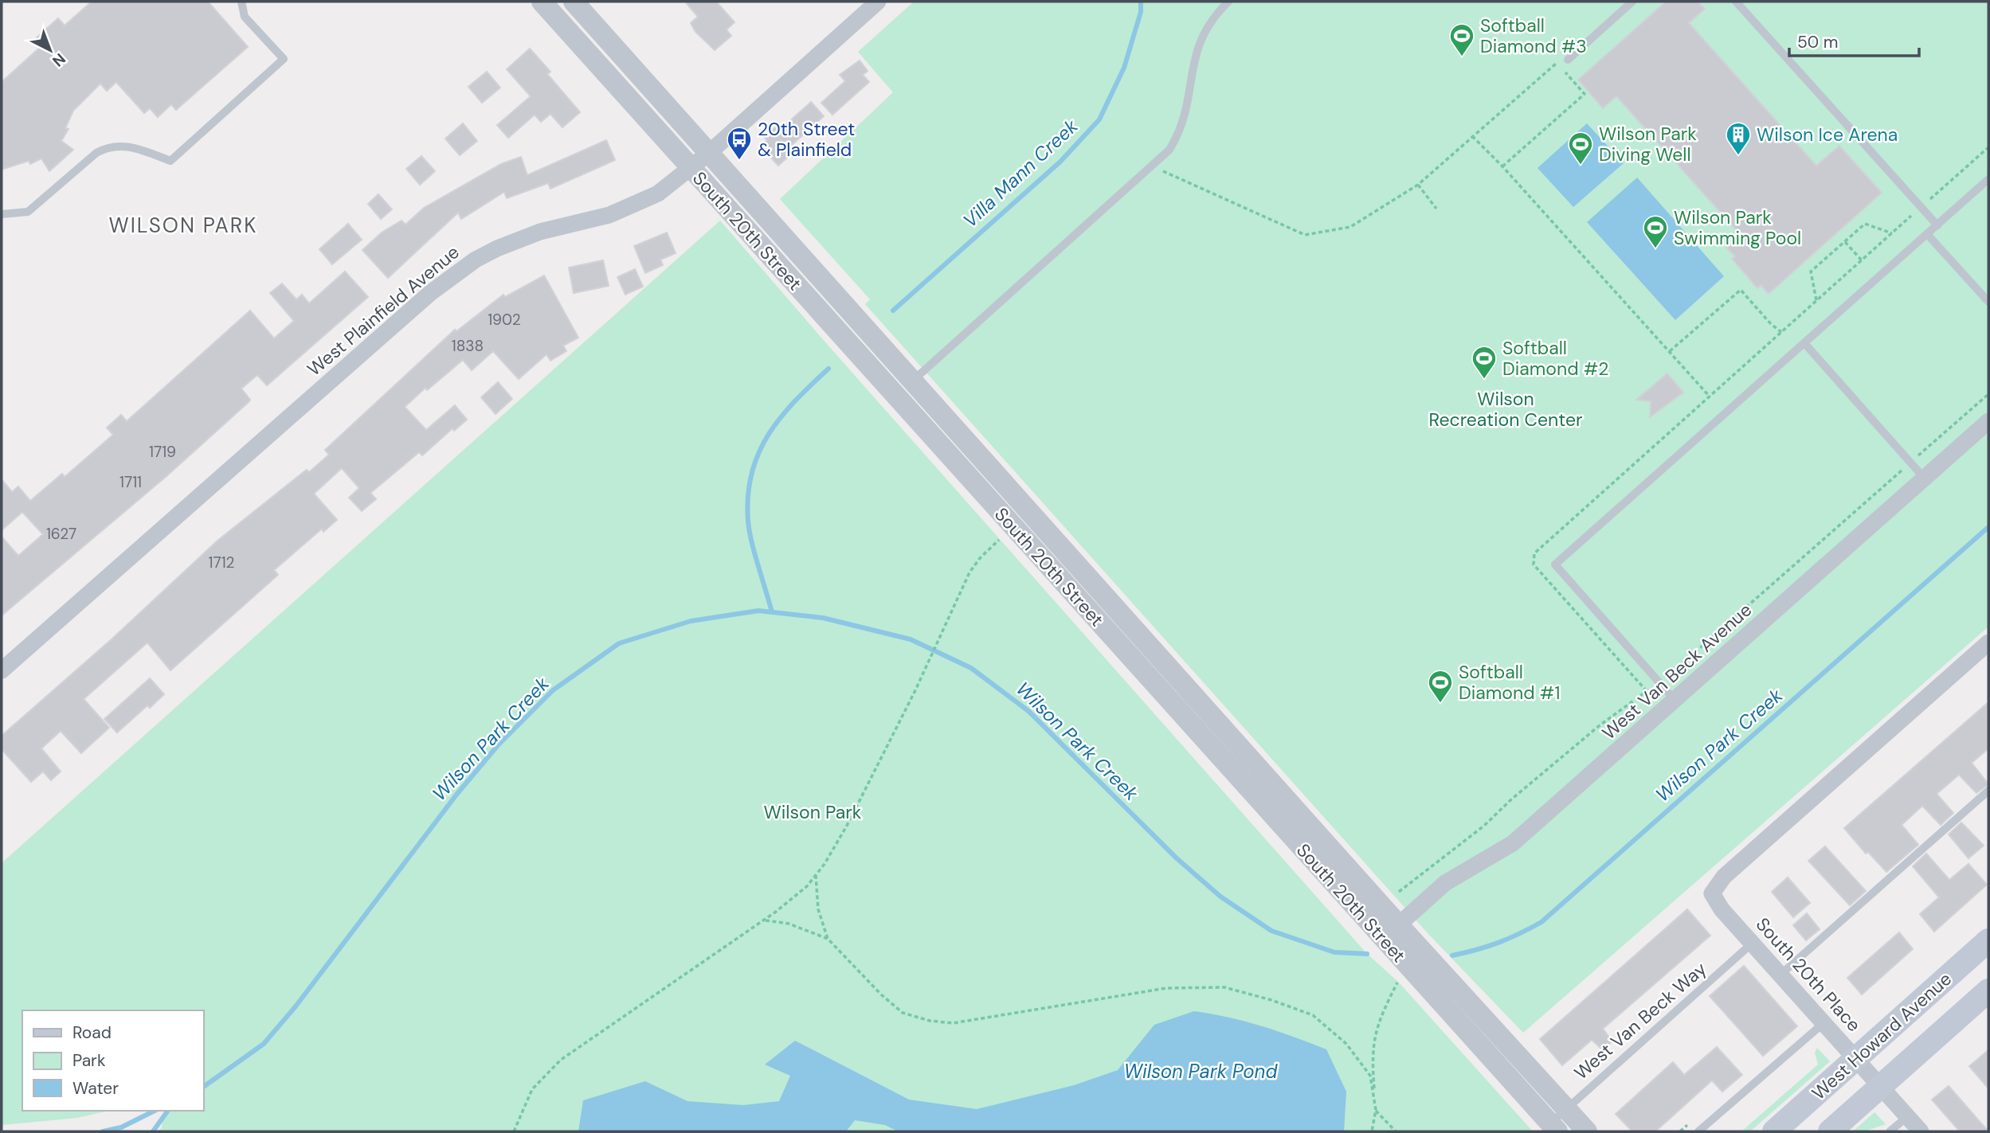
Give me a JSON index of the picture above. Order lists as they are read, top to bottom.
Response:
{
  "streets": {
    "main road": ["West Howard Avenue"],
    "street": [
      "South 20th Street",
      "West Plainfield Avenue",
      "West Van Beck Avenue",
      "South 20th Place"
    ],
    "lane": ["West Van Beck Way"]
  },
  "crossings": [
    ["South 20th Street", "West Plainfield Avenue"],
    ["South 20th Street", "West Van Beck Avenue"],
    ["South 20th Street", "West Van Beck Way"],
    ["South 20th Place", "West Van Beck Way"],
    ["South 20th Place", "West Howard Avenue"]
  ],
  "districts": ["WILSON PARK"],
  "water": ["Villa Mann Creek", "Wilson Park Creek", "Wilson Park Pond"],
  "parks": ["Wilson Recreation Center", "Wilson Park"],
  "places": {
    "sports": [
      "Softball Diamond #3",
      "Wilson Park Diving Well",
      "Wilson Park Swimming Pool",
      "Softball Diamond #2",
      "Softball Diamond #1"
    ],
    "building": ["Wilson Ice Arena"],
    "bus stop": ["20th Street & Plainfield"]
  },
  "house_numbers": [
    "1902",
    "1838",
    "1719",
    "1711",
    "1627",
    "1712"
  ],
  "legend": ["Road", "Park", "Water"],
  "scale_bar": "50 m",
  "north": "bottom right"
}
